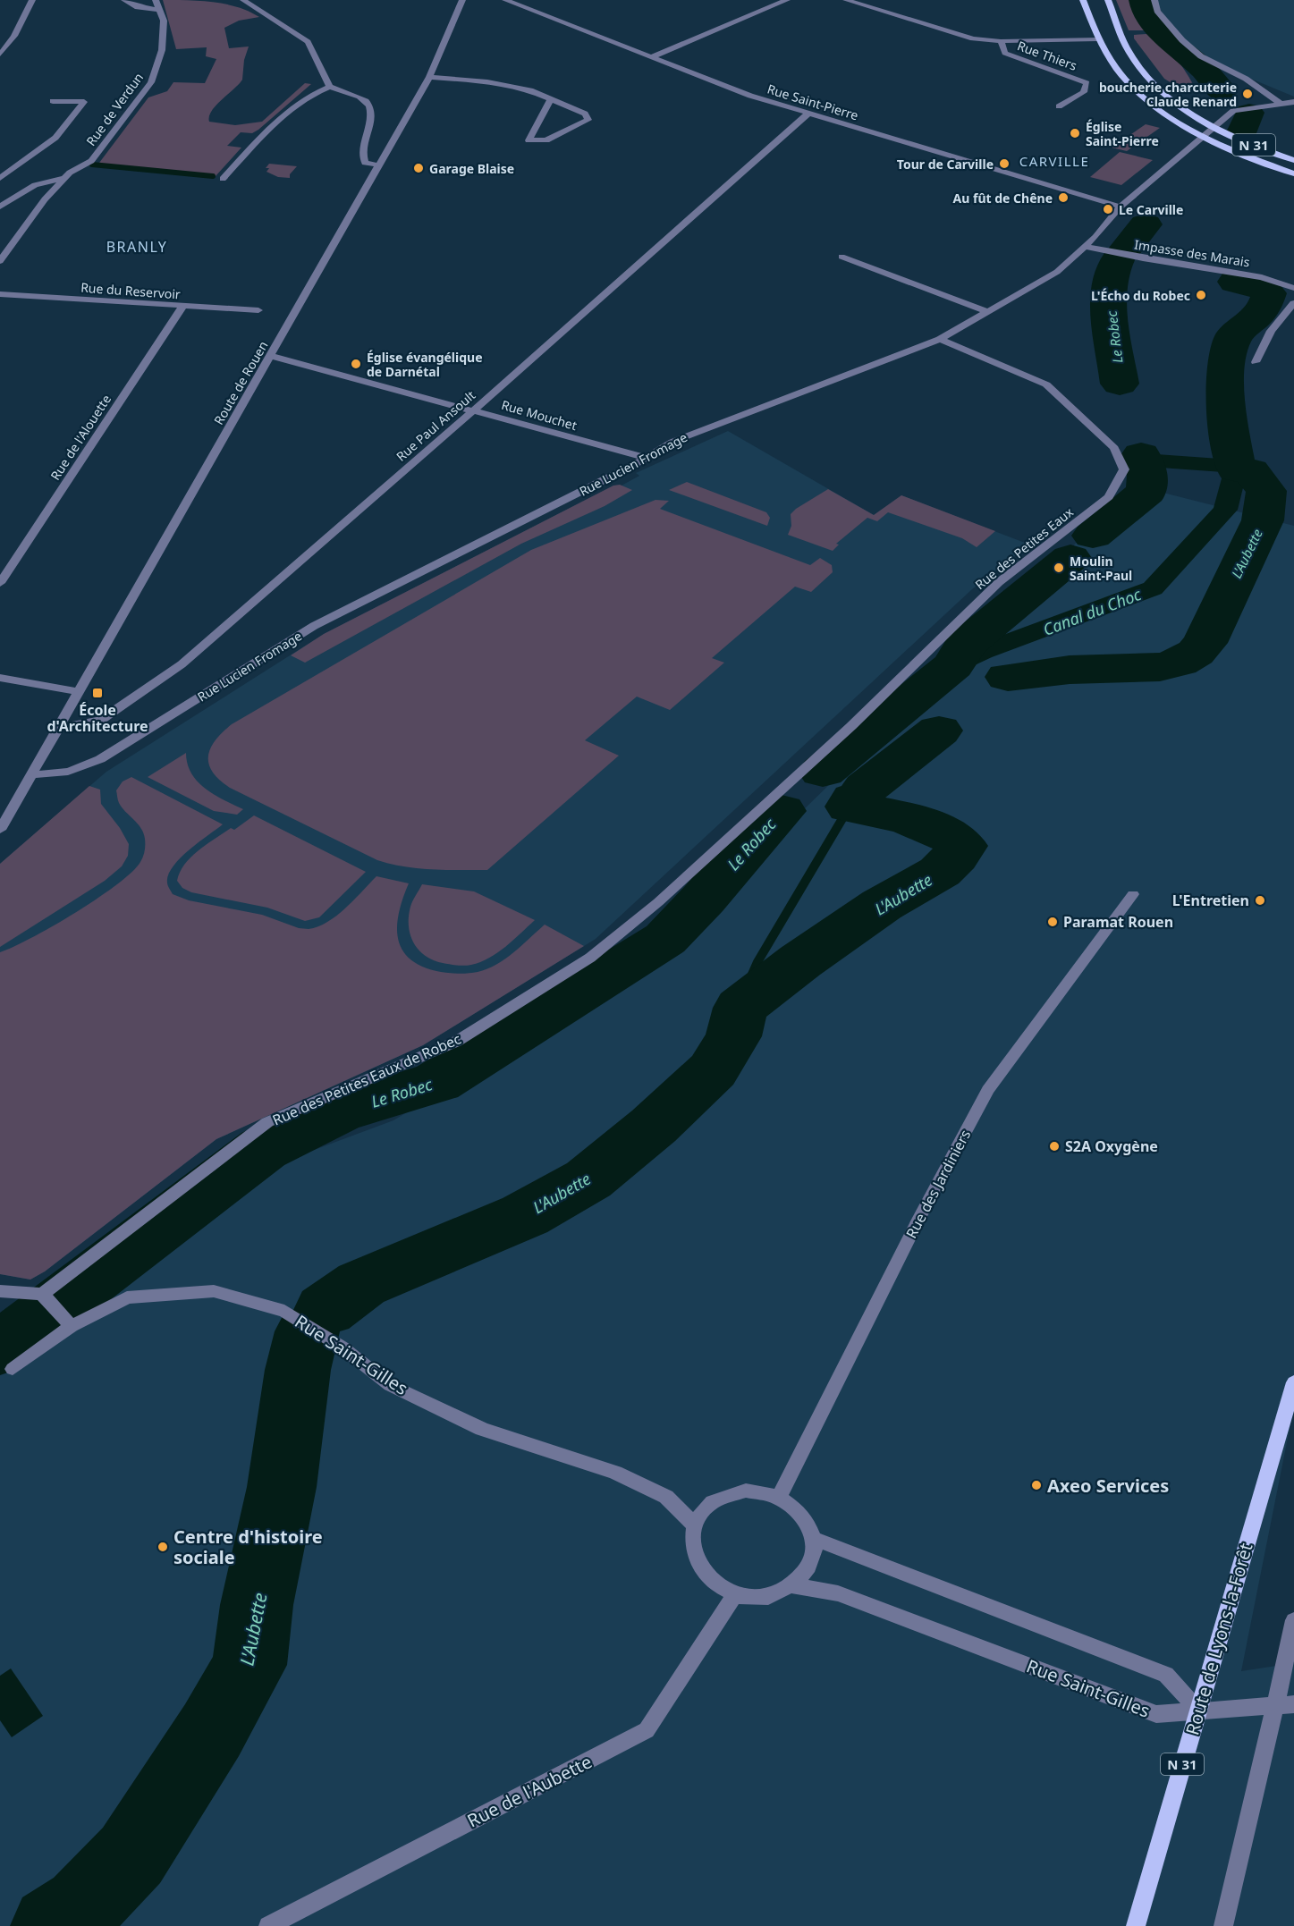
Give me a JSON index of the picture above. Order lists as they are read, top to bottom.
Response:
{
  "streets": {
    "main road": ["N 31", "Route de Lyons-la-Forêt"],
    "street": [
      "Rue Thiers",
      "Rue Saint-Pierre",
      "Rue de Verdun",
      "Impasse des Marais",
      "Rue du Reservoir",
      "Route de Rouen",
      "Rue Mouchet",
      "Rue Paul Ansoult",
      "Rue de l'Alouette",
      "Rue Lucien Fromage",
      "Rue des Petites Eaux",
      "Rue des Petites Eaux de Robec",
      "Rue des Jardiniers",
      "Rue Saint-Gilles",
      "Rue de l'Aubette"
    ]
  },
  "crossings": [
    ["Rue Saint-Pierre", "Rue Paul Ansoult"],
    ["Rue Saint-Pierre", "Rue Lucien Fromage"],
    ["N 31", "Rue Lucien Fromage"],
    ["Impasse des Marais", "Rue Lucien Fromage"],
    ["Rue du Reservoir", "Rue de l'Alouette"],
    ["Route de Rouen", "Rue Mouchet"],
    ["Route de Rouen", "Rue Paul Ansoult"],
    ["Route de Rouen", "Rue Lucien Fromage"],
    ["Rue Mouchet", "Rue Paul Ansoult"],
    ["Rue Mouchet", "Rue Lucien Fromage"],
    ["Rue Lucien Fromage", "Rue des Petites Eaux"],
    ["Rue des Petites Eaux", "Rue des Petites Eaux de Robec"],
    ["Rue des Jardiniers", "Rue Saint-Gilles"],
    ["Rue des Jardiniers", "Rue de l'Aubette"],
    ["Rue Saint-Gilles", "Route de Lyons-la-Forêt"],
    ["Rue Saint-Gilles", "Rue de l'Aubette"]
  ],
  "districts": ["CARVILLE", "BRANLY"],
  "water": ["Le Robec", "L'Aubette", "Canal du Choc"],
  "places": {
    "other": [
      "boucherie charcuterie Claude Renard",
      "Église Saint-Pierre",
      "Tour de Carville",
      "Garage Blaise",
      "Au fût de Chêne",
      "Le Carville",
      "L'Écho du Robec",
      "Église évangélique de Darnétal",
      "Moulin Saint-Paul",
      "L'Entretien",
      "Paramat Rouen",
      "S2A Oxygène",
      "Axeo Services",
      "Centre d'histoire sociale"
    ],
    "transit": ["École d'Architecture"]
  }
}
